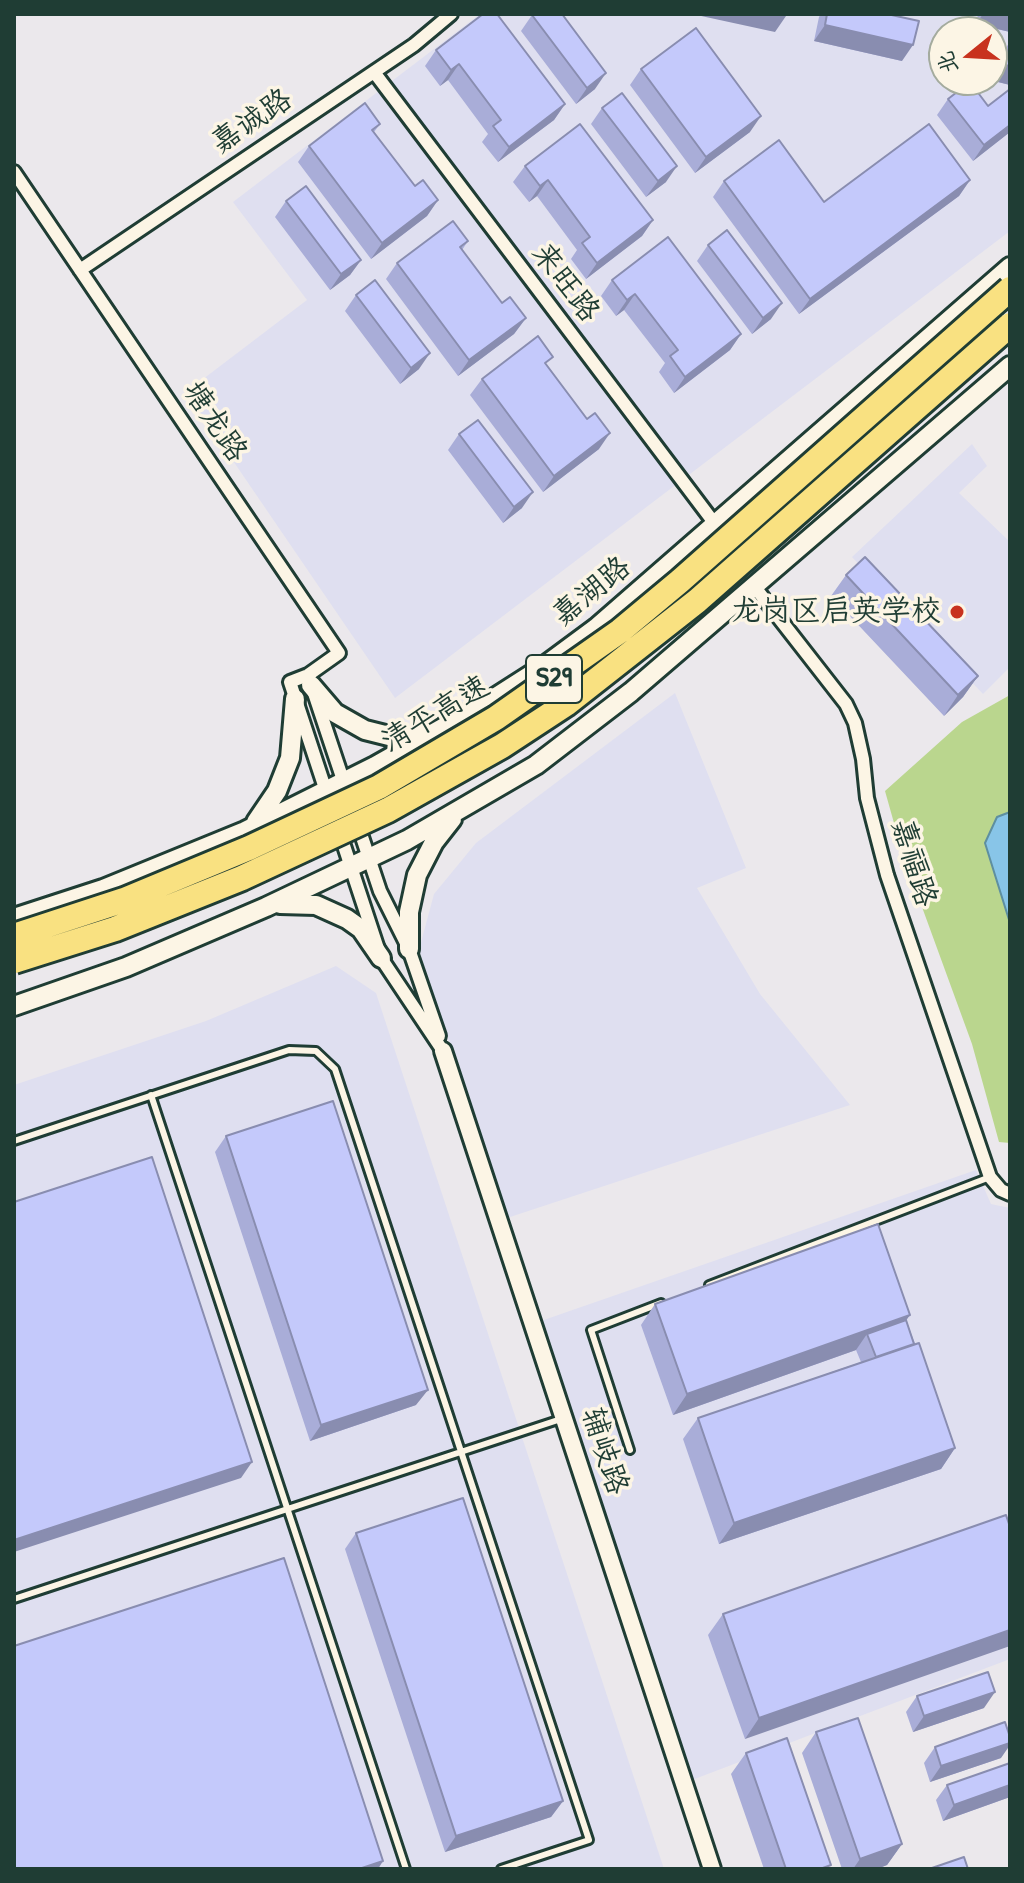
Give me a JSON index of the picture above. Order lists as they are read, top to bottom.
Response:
{
  "streets": {
    "highway": ["S29", "清平高速"],
    "main road": ["嘉湖路"],
    "street": [
      "嘉诚路",
      "来旺路",
      "塘龙路",
      "嘉福路",
      "辅岐路"
    ]
  },
  "crossings": [
    ["嘉诚路", "来旺路"],
    ["嘉诚路", "塘龙路"],
    ["来旺路", "嘉湖路"]
  ],
  "places": ["龙岗区启英学校"],
  "north": "left"
}
